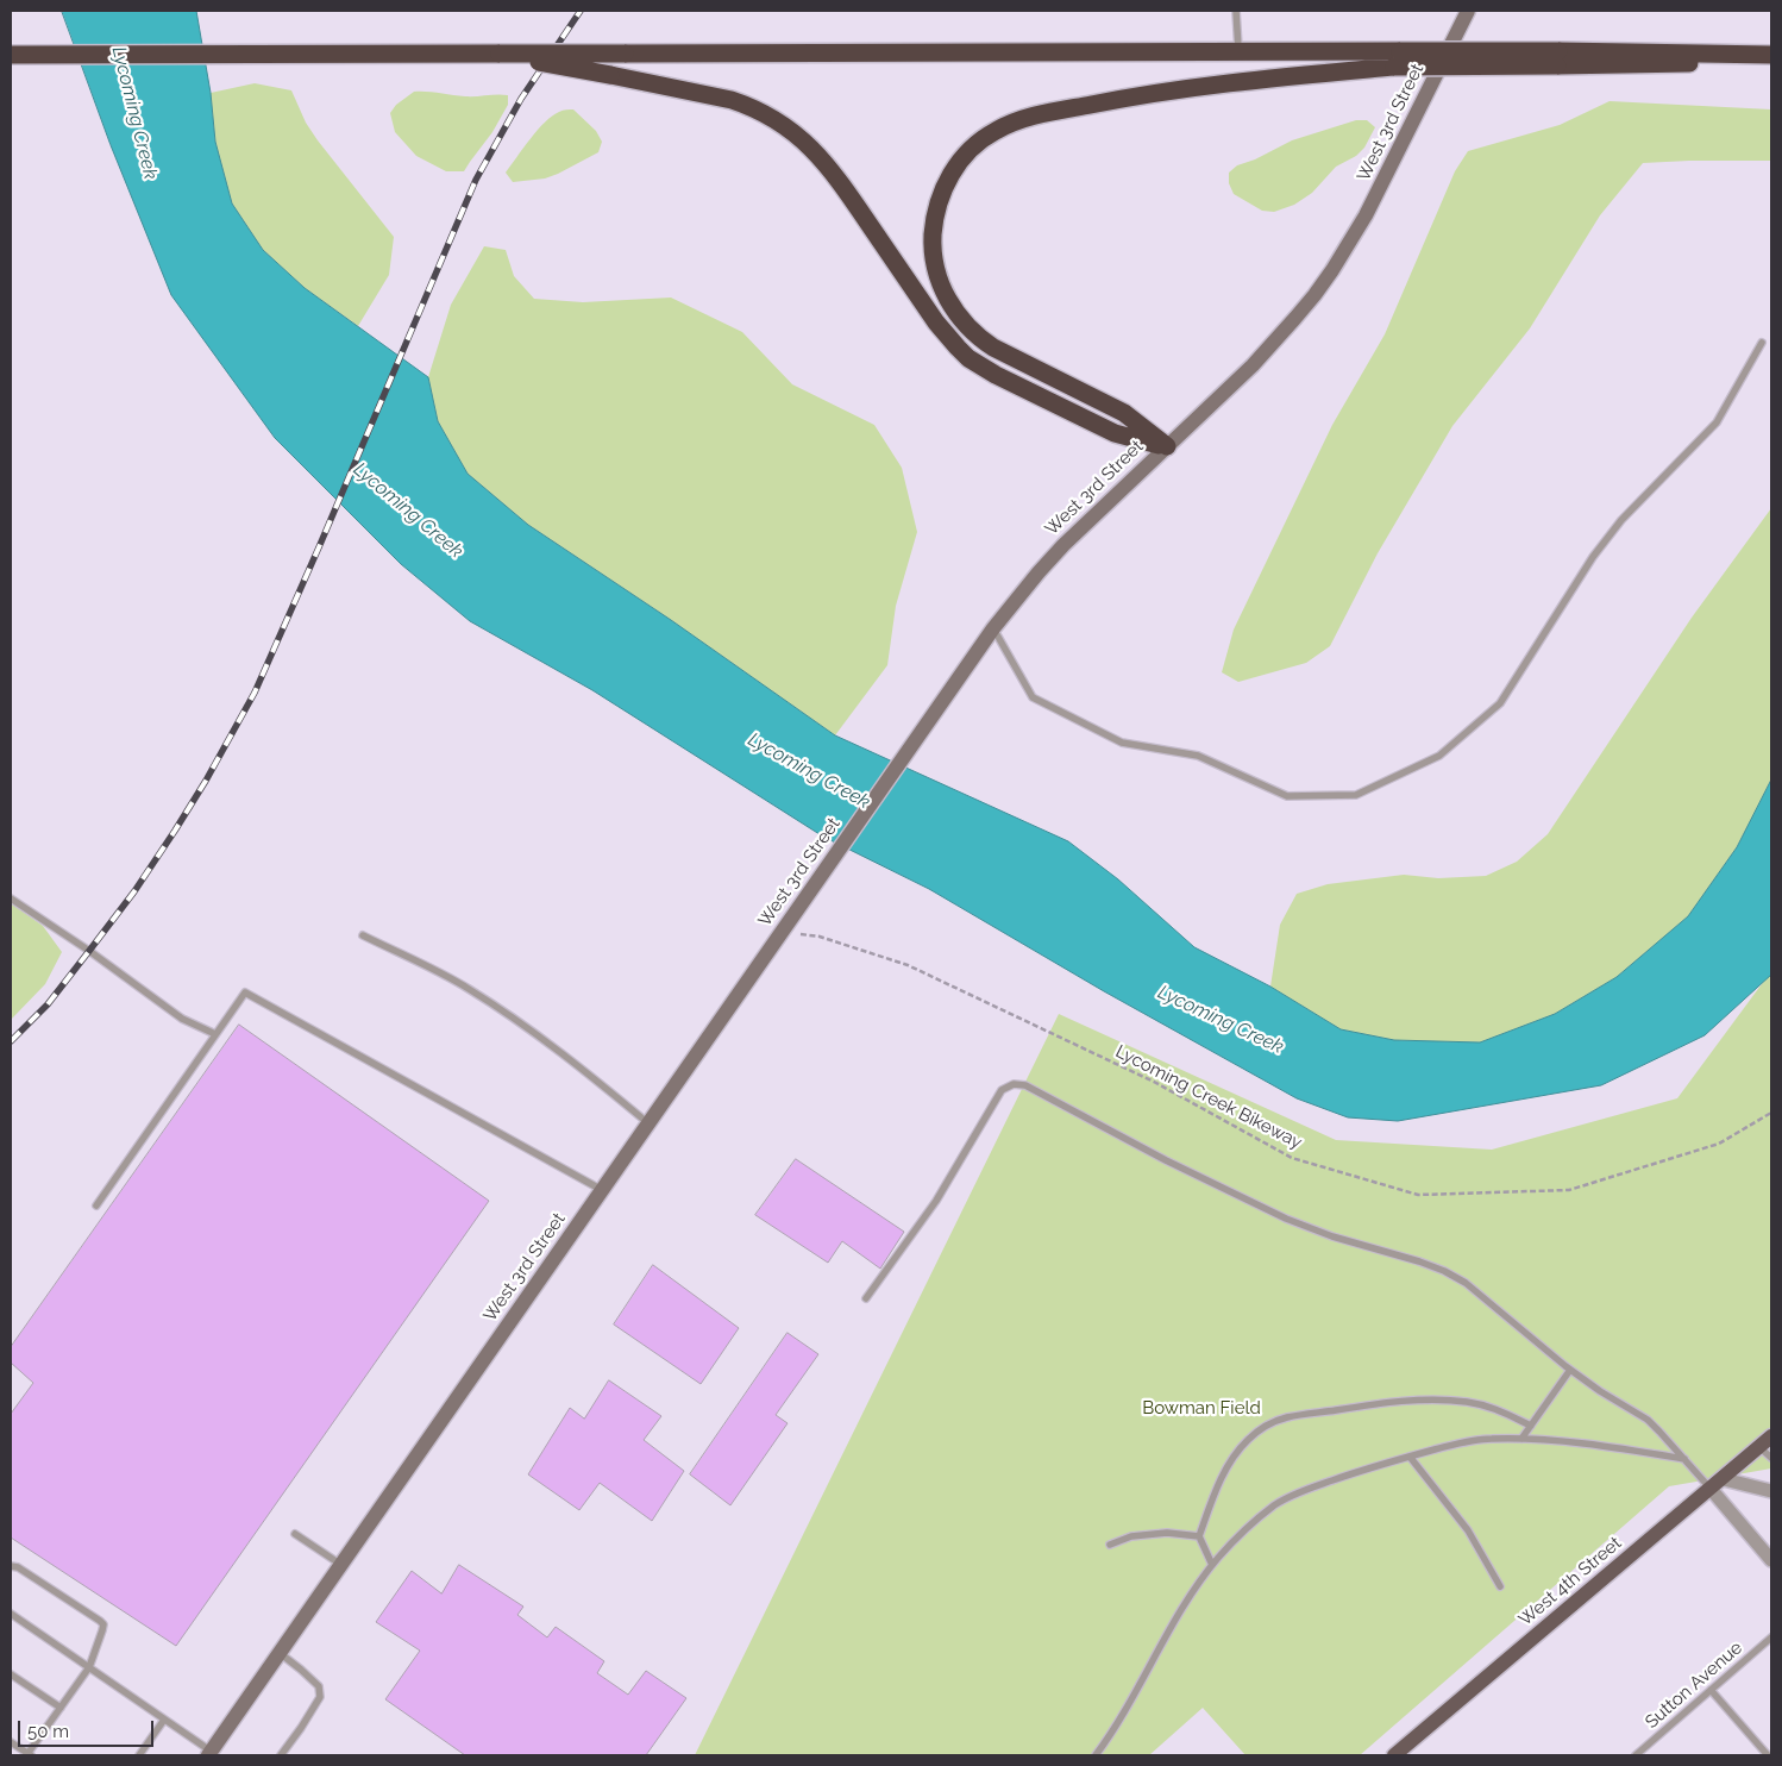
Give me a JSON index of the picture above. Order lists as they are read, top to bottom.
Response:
{
  "streets": {
    "main road": ["West 3rd Street", "West 4th Street"],
    "lane": ["Sutton Avenue"],
    "path": ["Lycoming Creek Bikeway"]
  },
  "crossings": [
    ["West 3rd Street", "Lycoming Creek Bikeway"]
  ],
  "water": ["Lycoming Creek"],
  "parks": ["Bowman Field"],
  "scale_bar": "50 m"
}
